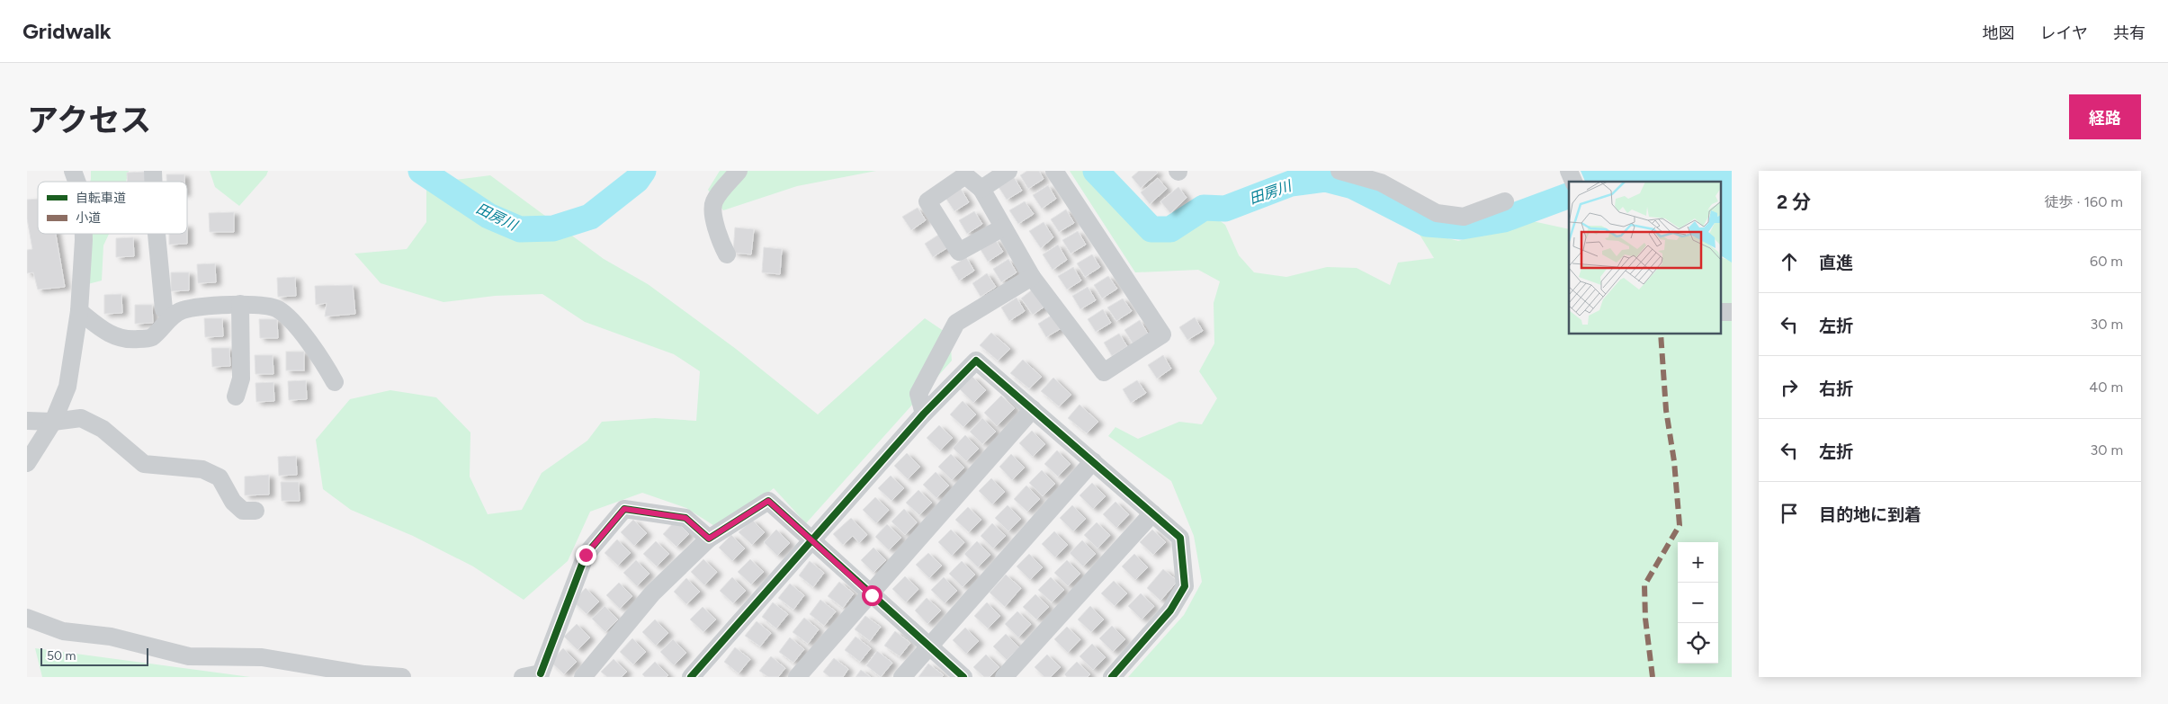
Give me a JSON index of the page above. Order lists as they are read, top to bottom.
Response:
{
  "water": ["田房川"],
  "legend": ["自転車道", "小道"],
  "scale_bar": "50 m",
  "page": {
    "header": "Gridwalk",
    "nav": ["地図", "レイヤ", "共有"],
    "title": "アクセス",
    "buttons": "経路",
    "heading": ["2 分", "徒歩 · 160 m"],
    "list": [
      ["直進", "60 m"],
      ["左折", "30 m"],
      ["右折", "40 m"],
      ["左折", "30 m"],
      "目的地に到着"
    ],
    "map_buttons": ["+", "−"],
    "scale": "50 m"
  }
}
